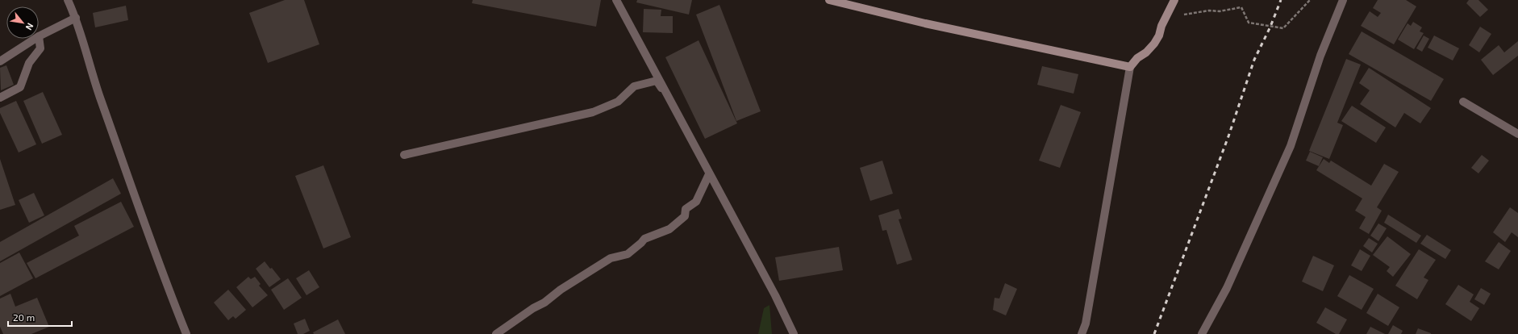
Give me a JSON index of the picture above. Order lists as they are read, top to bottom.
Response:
{
  "scale_bar": "20 m",
  "north": "bottom right"
}
